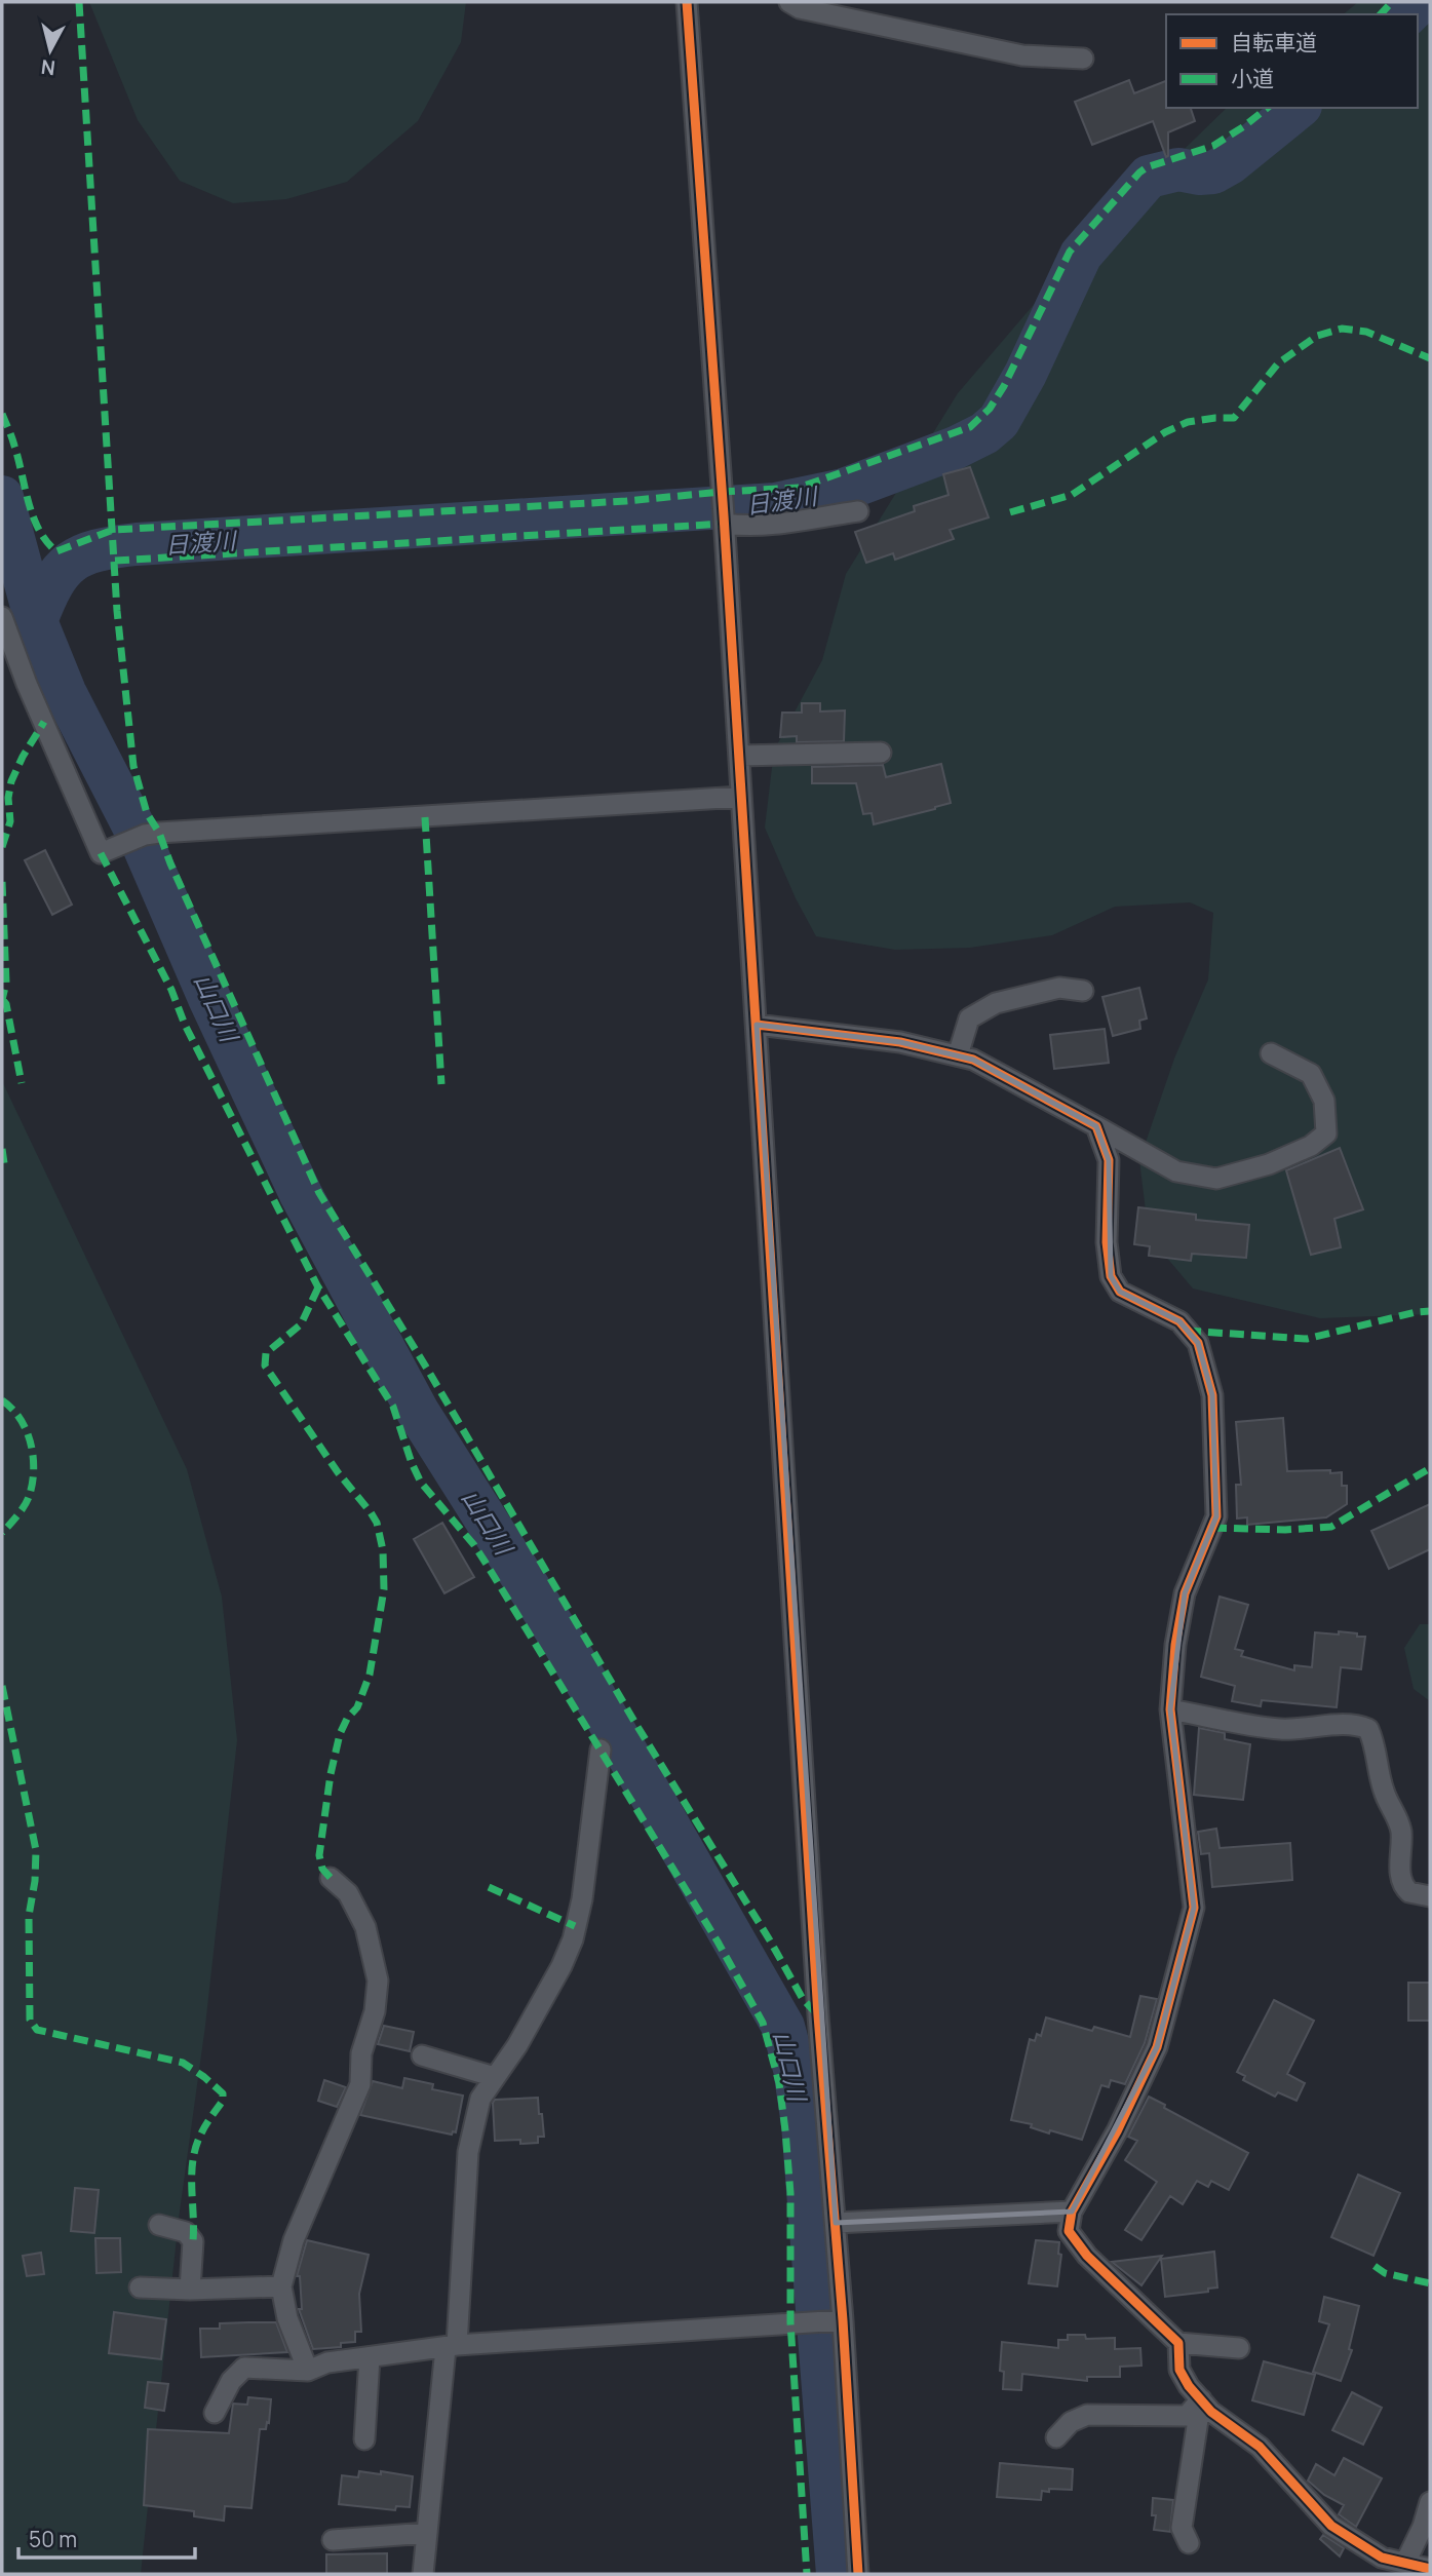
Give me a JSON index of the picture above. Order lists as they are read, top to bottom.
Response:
{
  "water": ["日渡川", "山口川"],
  "legend": ["自転車道", "小道"],
  "scale_bar": "50 m",
  "north": "bottom"
}
